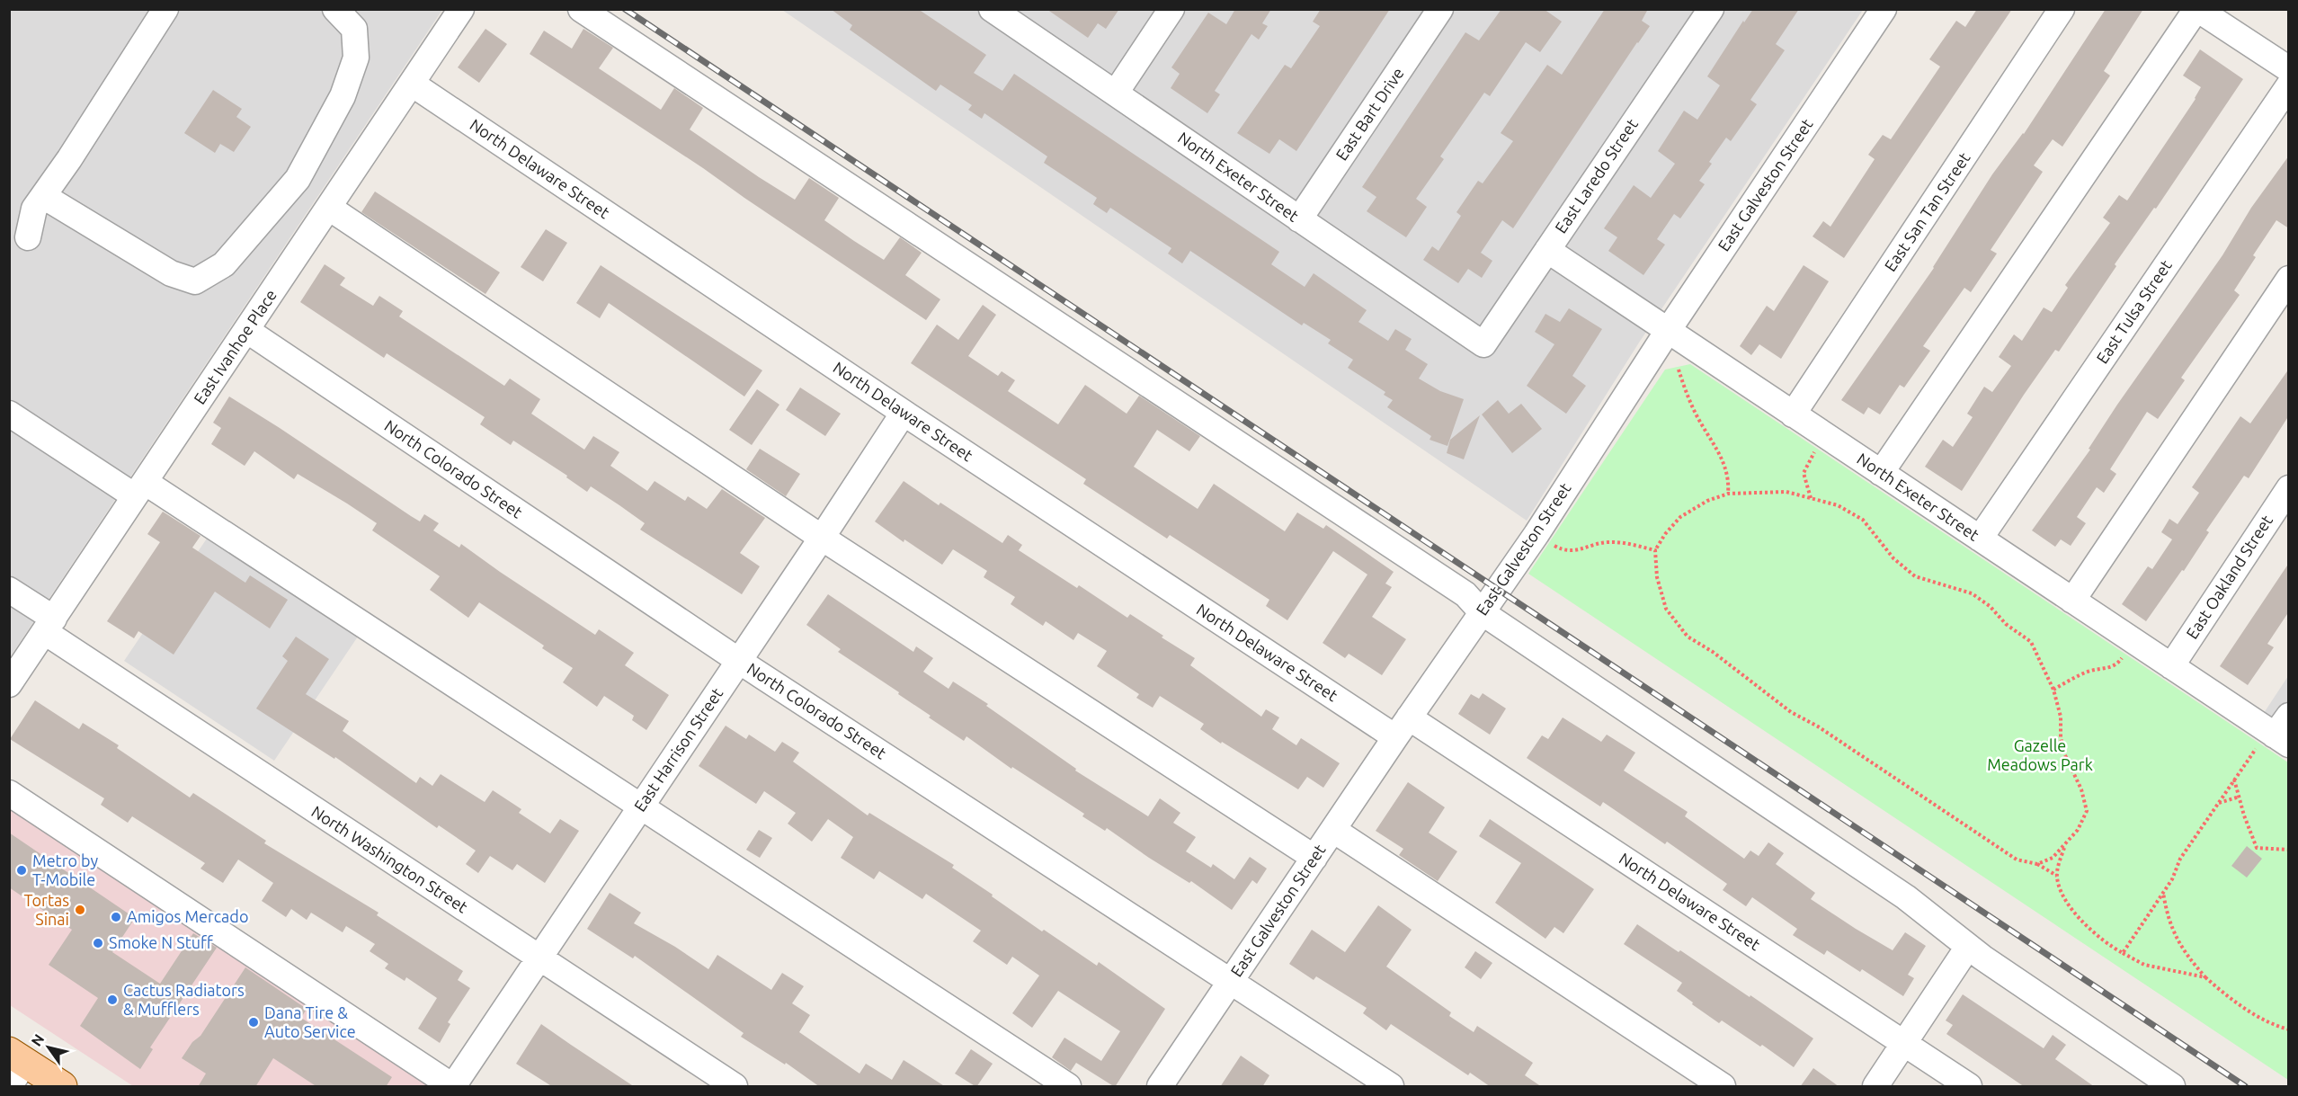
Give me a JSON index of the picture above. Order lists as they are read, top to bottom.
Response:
{
  "streets": {
    "street": [
      "East Bart Drive",
      "North Delaware Street",
      "East Laredo Street",
      "North Exeter Street",
      "East Galveston Street",
      "East San Tan Street",
      "East Tulsa Street",
      "East Ivanhoe Place",
      "North Colorado Street",
      "East Oakland Street",
      "East Harrison Street",
      "North Washington Street"
    ]
  },
  "crossings": [
    ["East Bart Drive", "North Exeter Street"],
    ["North Delaware Street", "East Galveston Street"],
    ["North Delaware Street", "East Ivanhoe Place"],
    ["North Delaware Street", "East Harrison Street"],
    ["East Laredo Street", "North Exeter Street"],
    ["North Exeter Street", "East Galveston Street"],
    ["North Exeter Street", "East San Tan Street"],
    ["North Exeter Street", "East Tulsa Street"],
    ["North Exeter Street", "East Oakland Street"],
    ["East Galveston Street", "North Colorado Street"],
    ["East Ivanhoe Place", "North Colorado Street"],
    ["East Ivanhoe Place", "North Washington Street"],
    ["North Colorado Street", "East Harrison Street"],
    ["East Harrison Street", "North Washington Street"]
  ],
  "parks": ["Gazelle Meadows Park"],
  "places": [
    "Metro by T-Mobile",
    "Tortas Sinai",
    "Amigos Mercado",
    "Smoke N Stuff",
    "Cactus Radiators & Mufflers",
    "Dana Tire & Auto Service"
  ],
  "north": "top left"
}
